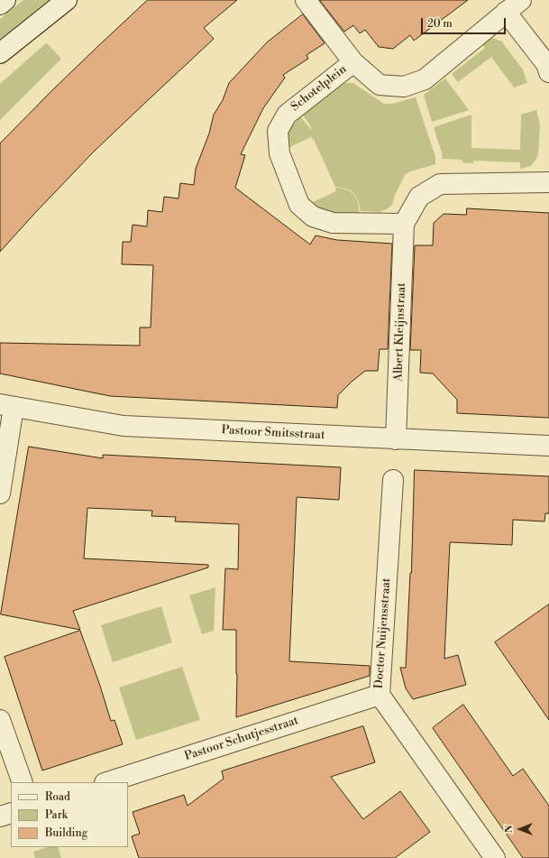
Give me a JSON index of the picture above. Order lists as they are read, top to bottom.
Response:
{
  "streets": {
    "street": [
      "Schotelplein",
      "Albert Kleijnstraat",
      "Pastoor Smitsstraat",
      "Doctor Nuijensstraat",
      "Pastoor Schutjesstraat"
    ]
  },
  "crossings": [
    ["Schotelplein", "Albert Kleijnstraat"],
    ["Albert Kleijnstraat", "Pastoor Smitsstraat"],
    ["Doctor Nuijensstraat", "Pastoor Schutjesstraat"]
  ],
  "legend": ["Road", "Park", "Building"],
  "scale_bar": "20 m",
  "north": "left"
}
